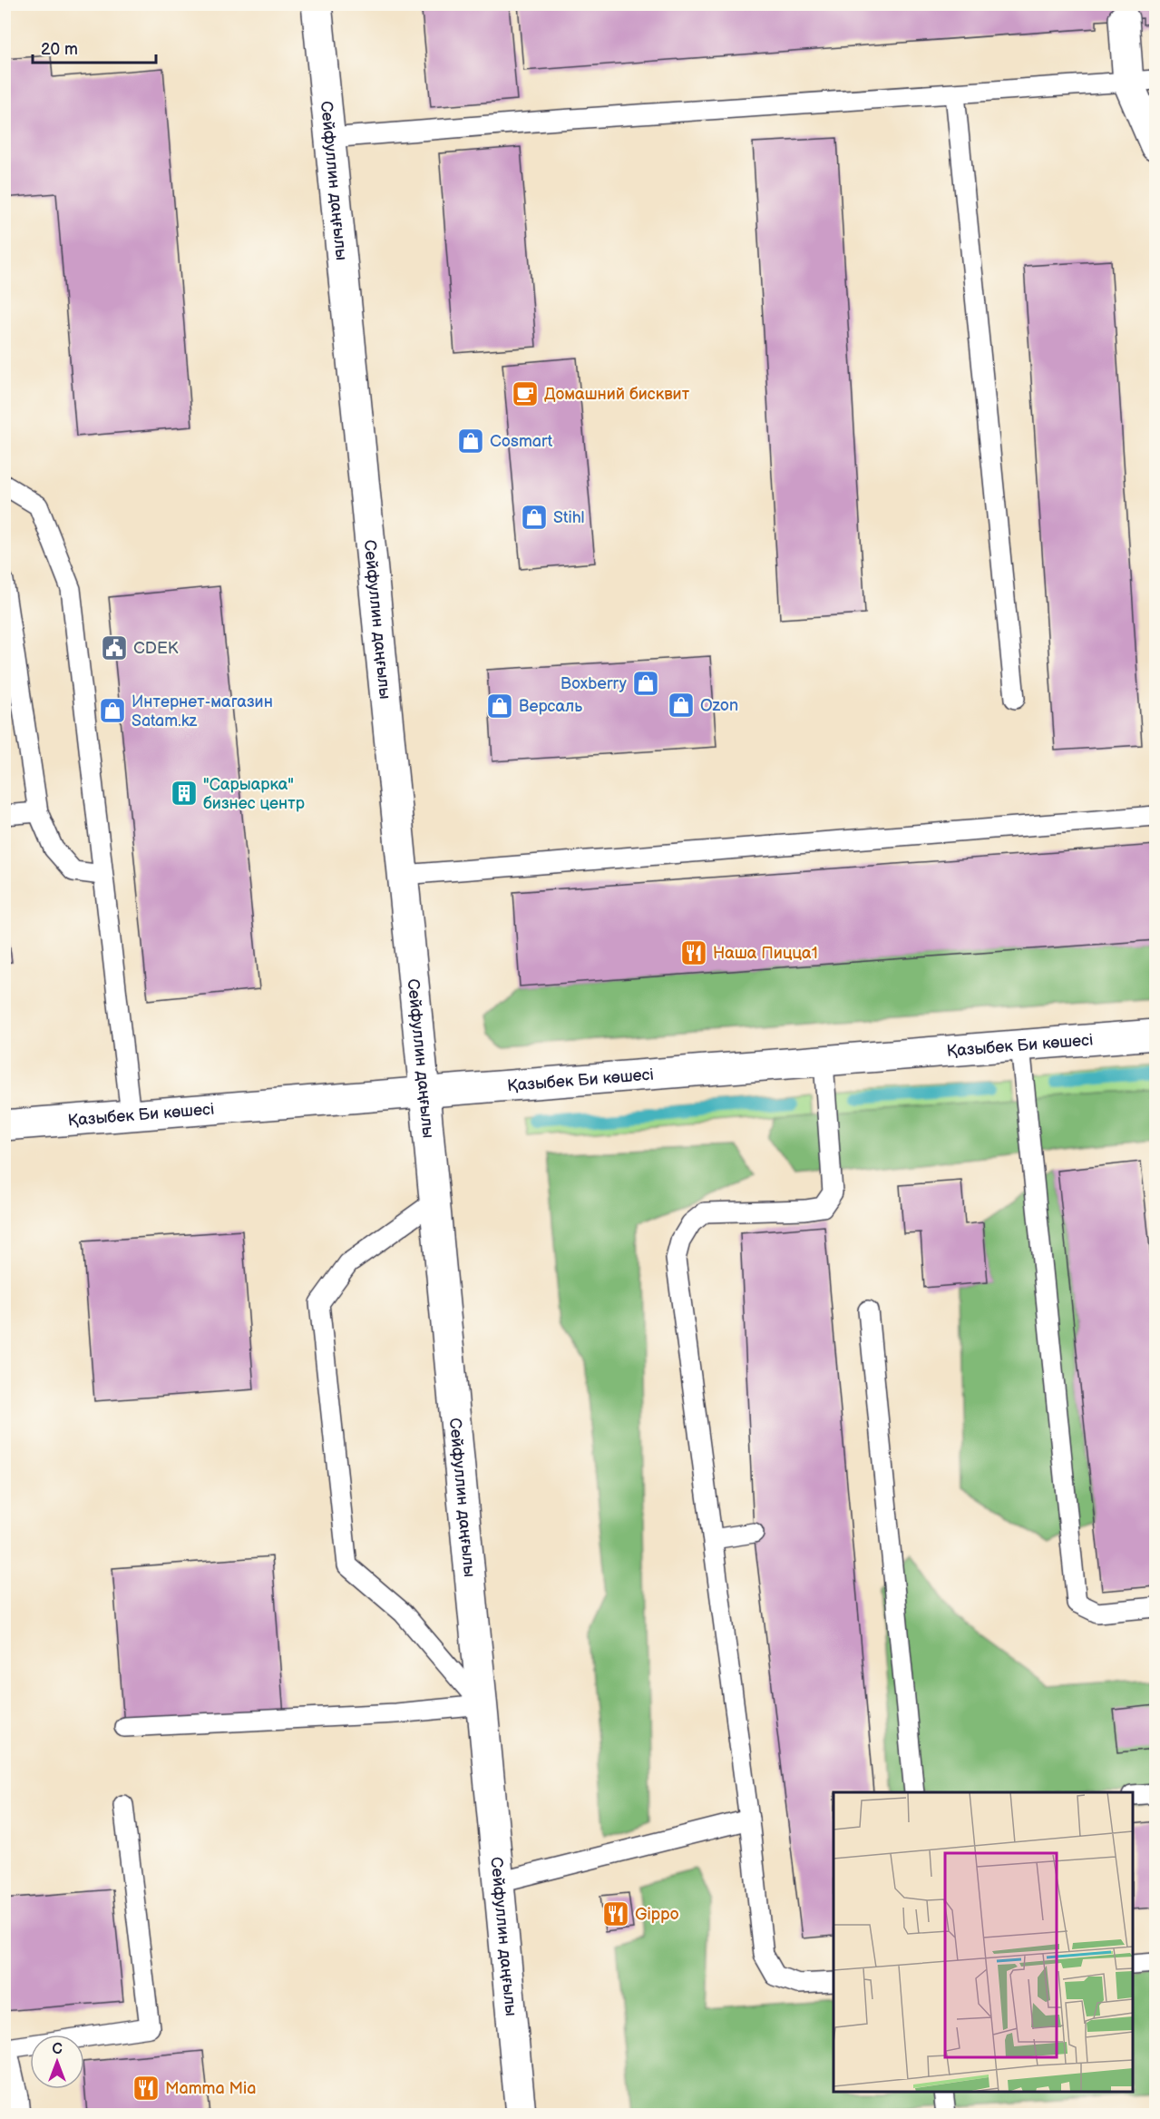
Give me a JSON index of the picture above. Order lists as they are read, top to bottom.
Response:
{
  "streets": {
    "main road": ["Сейфуллин даңғылы", "Қазыбек Би көшесі"]
  },
  "crossings": [
    ["Сейфуллин даңғылы", "Қазыбек Би көшесі"]
  ],
  "places": {
    "cafe": ["Домашний бисквит"],
    "shop": [
      "Cosmart",
      "Stihl",
      "Boxberry",
      "Ozon",
      "Версаль",
      "Интернет-магазин Satam.kz"
    ],
    "public building": ["CDEK"],
    "building": ["\"Сарыарка\" бизнес центр"],
    "restaurant": ["Наша Пицца1", "Gippo", "Mamma Mia"]
  },
  "scale_bar": "20 m",
  "north": "top"
}
